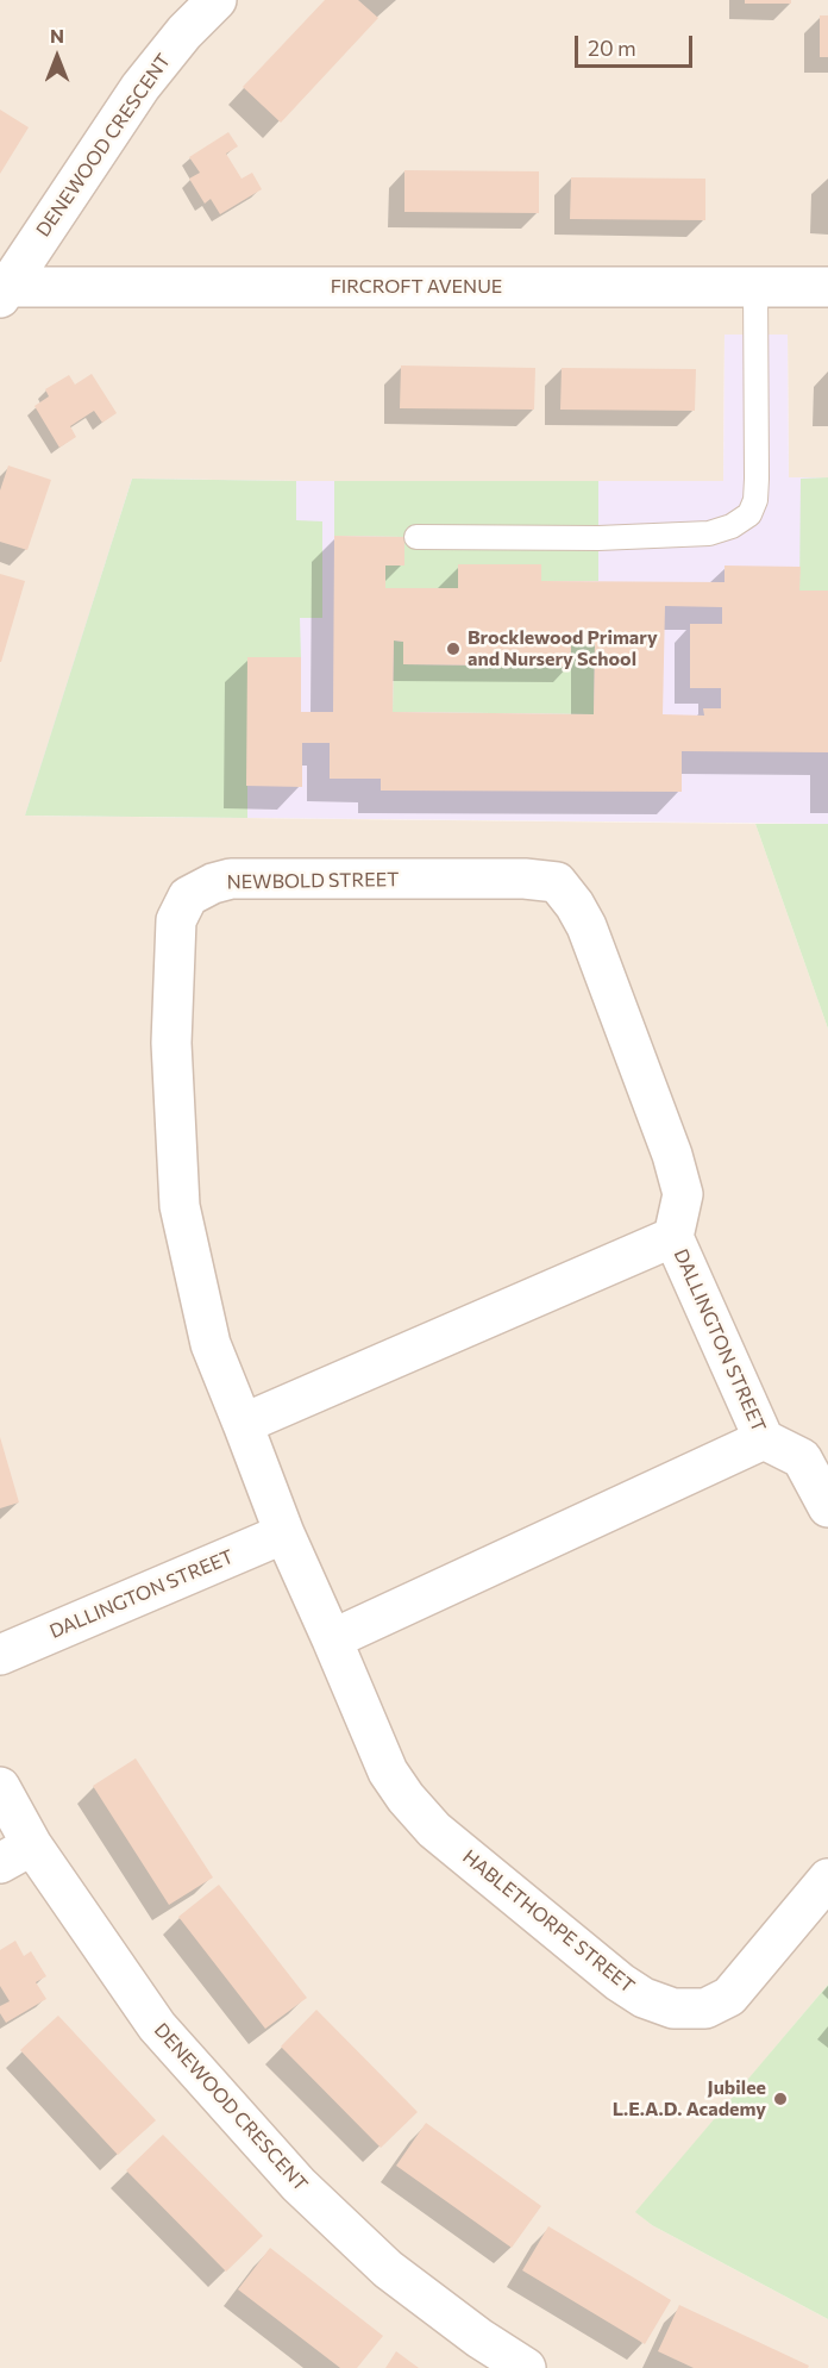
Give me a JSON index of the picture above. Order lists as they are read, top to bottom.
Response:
{
  "streets": {
    "street": [
      "DENEWOOD CRESCENT",
      "FIRCROFT AVENUE",
      "NEWBOLD STREET",
      "DALLINGTON STREET",
      "HABLETHORPE STREET"
    ]
  },
  "crossings": [
    ["DENEWOOD CRESCENT", "FIRCROFT AVENUE"],
    ["NEWBOLD STREET", "DALLINGTON STREET"],
    ["DALLINGTON STREET", "HABLETHORPE STREET"]
  ],
  "places": ["Brocklewood Primary and Nursery School", "Jubilee L.E.A.D. Academy"],
  "scale_bar": "20 m",
  "north": "top"
}
